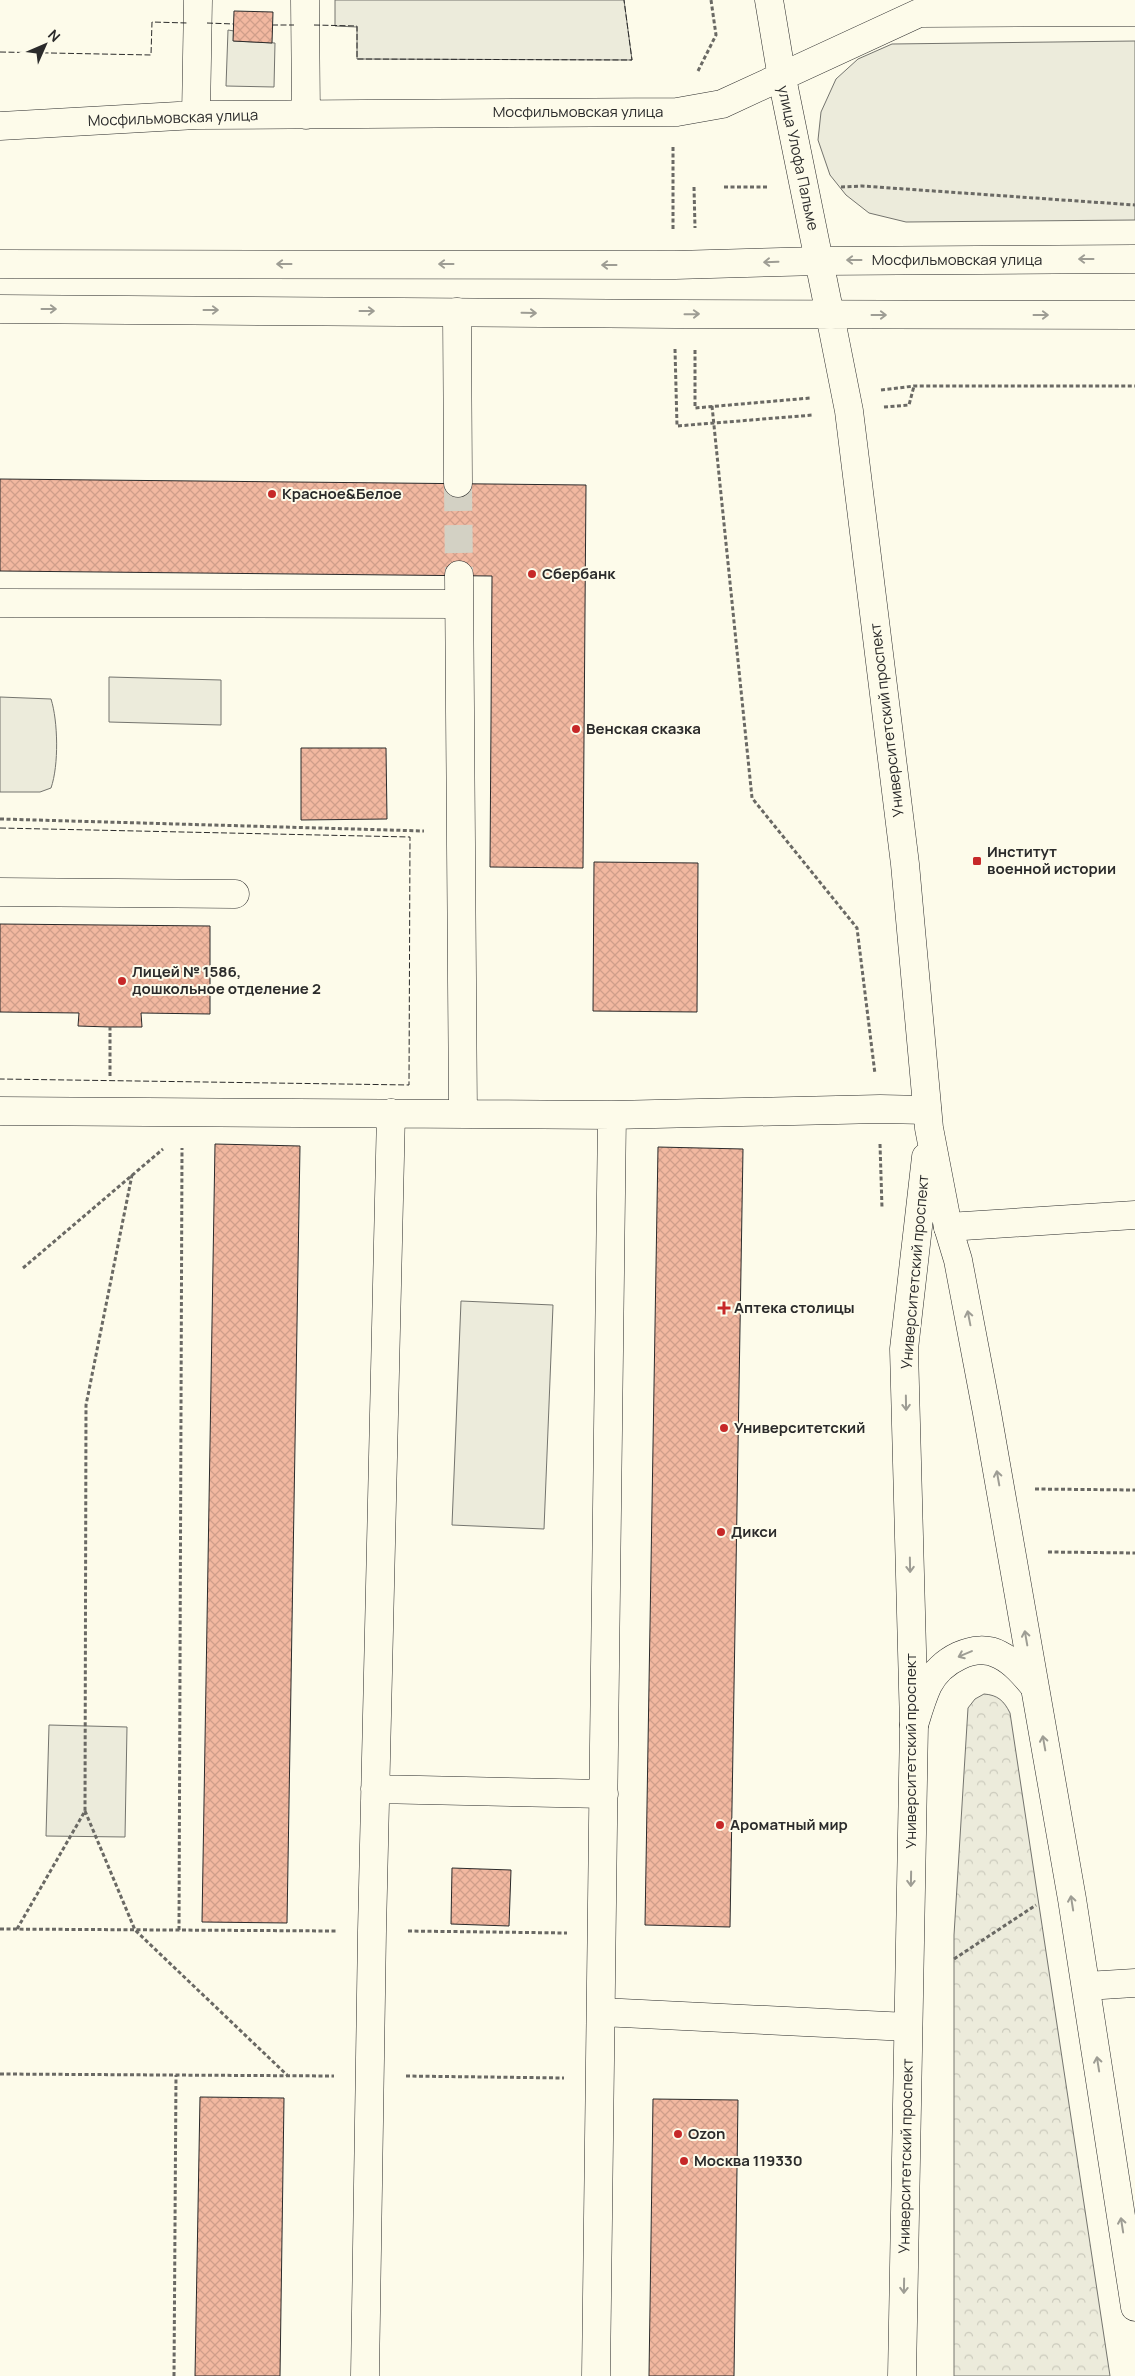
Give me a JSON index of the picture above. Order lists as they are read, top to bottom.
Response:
{
  "streets": {
    "main road": ["Мосфильмовская улица", "улица Улофа Пальме", "Университетский проспект"]
  },
  "crossings": [
    ["Мосфильмовская улица", "улица Улофа Пальме"],
    ["улица Улофа Пальме", "Университетский проспект"]
  ],
  "places": {
    "other": [
      "Красное&Белое",
      "Сбербанк",
      "Венская сказка",
      "Лицей № 1586, дошкольное отделение 2",
      "Университетский",
      "Дикси",
      "Ароматный мир",
      "Ozon",
      "Москва 119330"
    ],
    "transit": ["Институт военной истории"],
    "health": ["Аптека столицы"]
  },
  "north": "top right"
}
